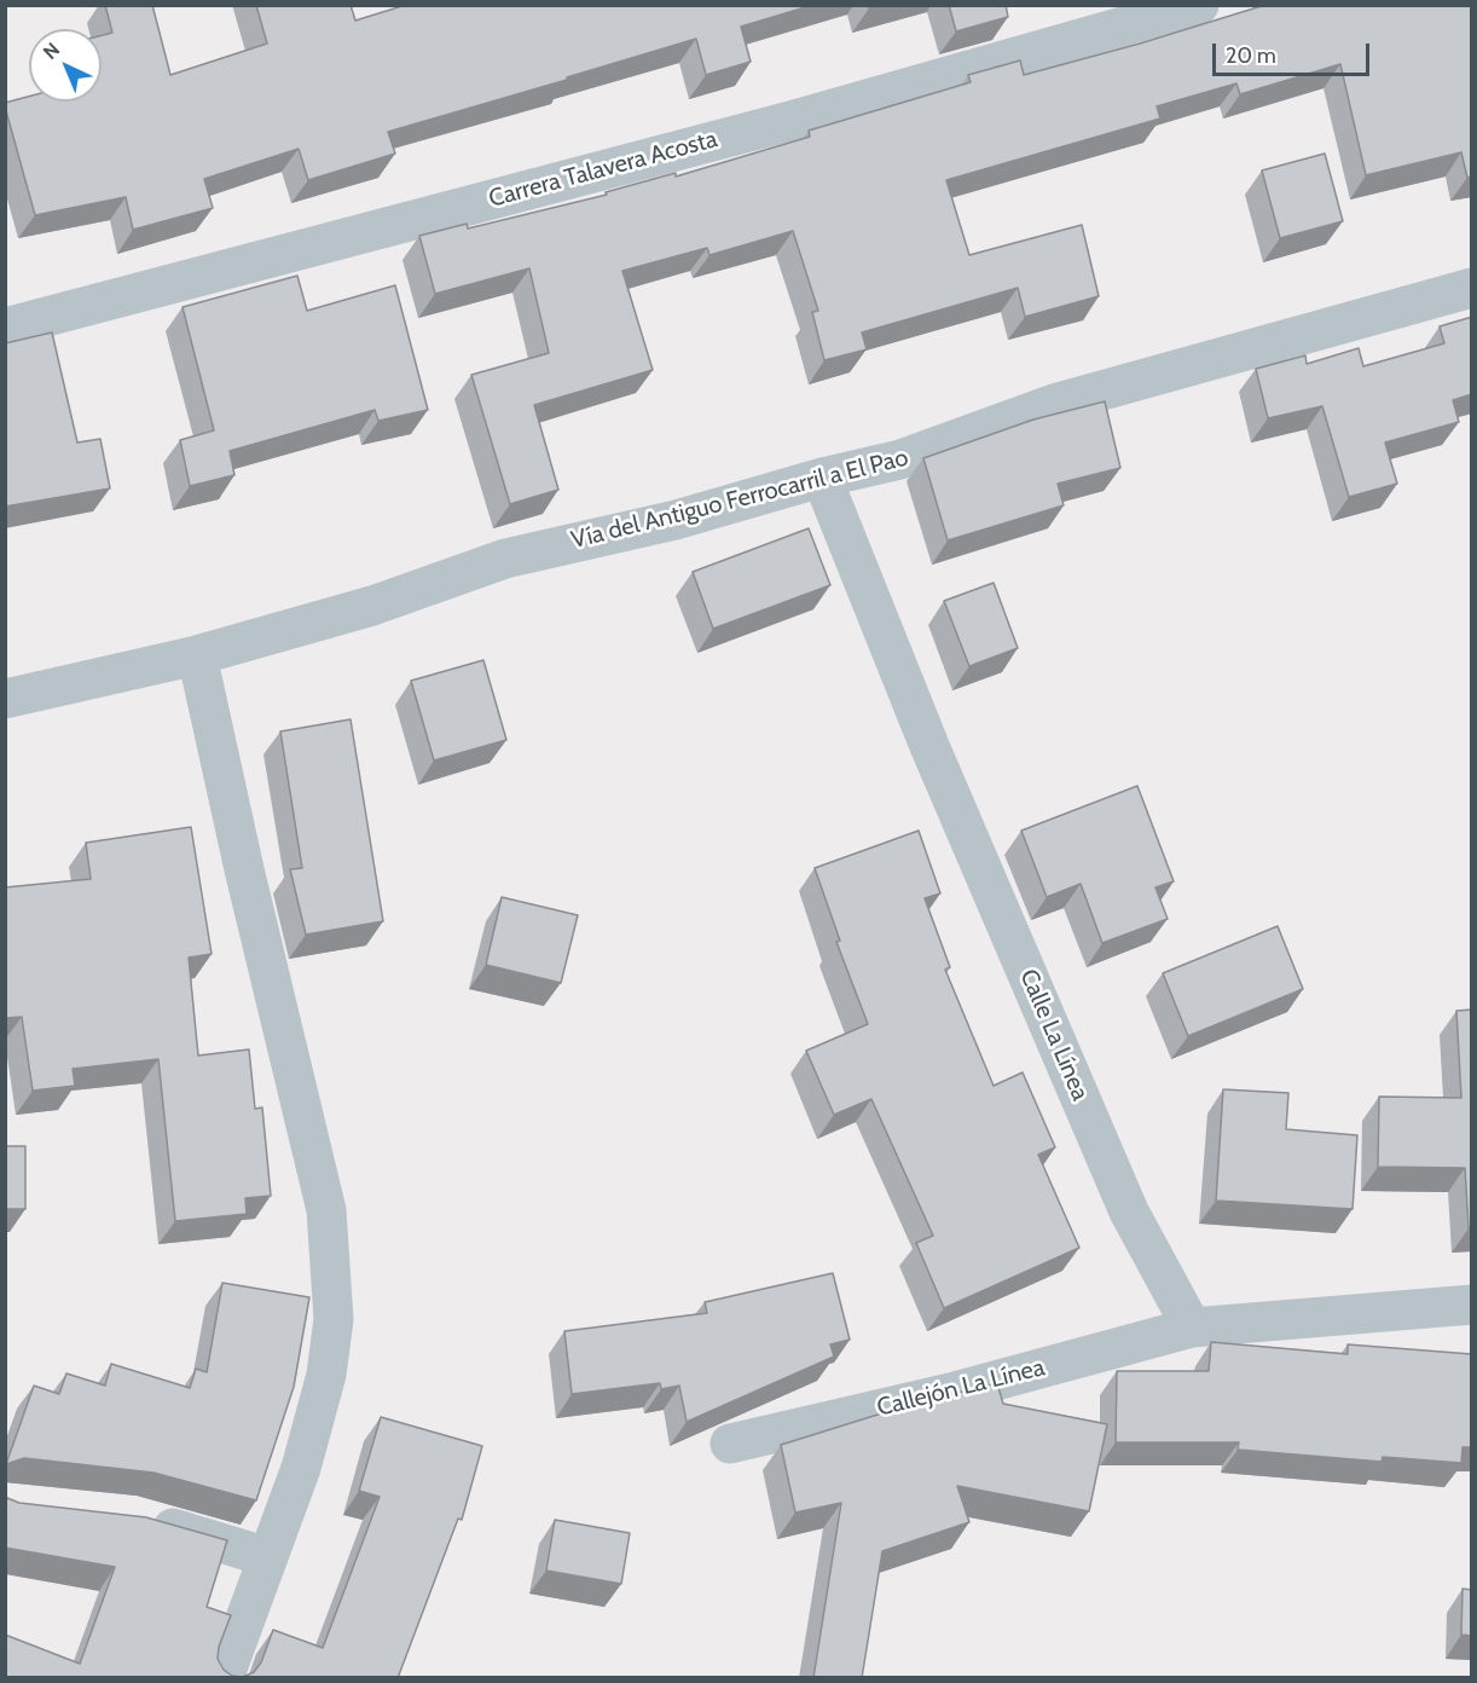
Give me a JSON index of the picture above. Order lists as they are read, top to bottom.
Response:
{
  "streets": {
    "street": [
      "Carrera Talavera Acosta",
      "Vía del Antiguo Ferrocarril a El Pao",
      "Calle La Línea",
      "Callejón La Línea"
    ]
  },
  "crossings": [
    ["Vía del Antiguo Ferrocarril a El Pao", "Calle La Línea"],
    ["Calle La Línea", "Callejón La Línea"]
  ],
  "scale_bar": "20 m",
  "north": "top left"
}
